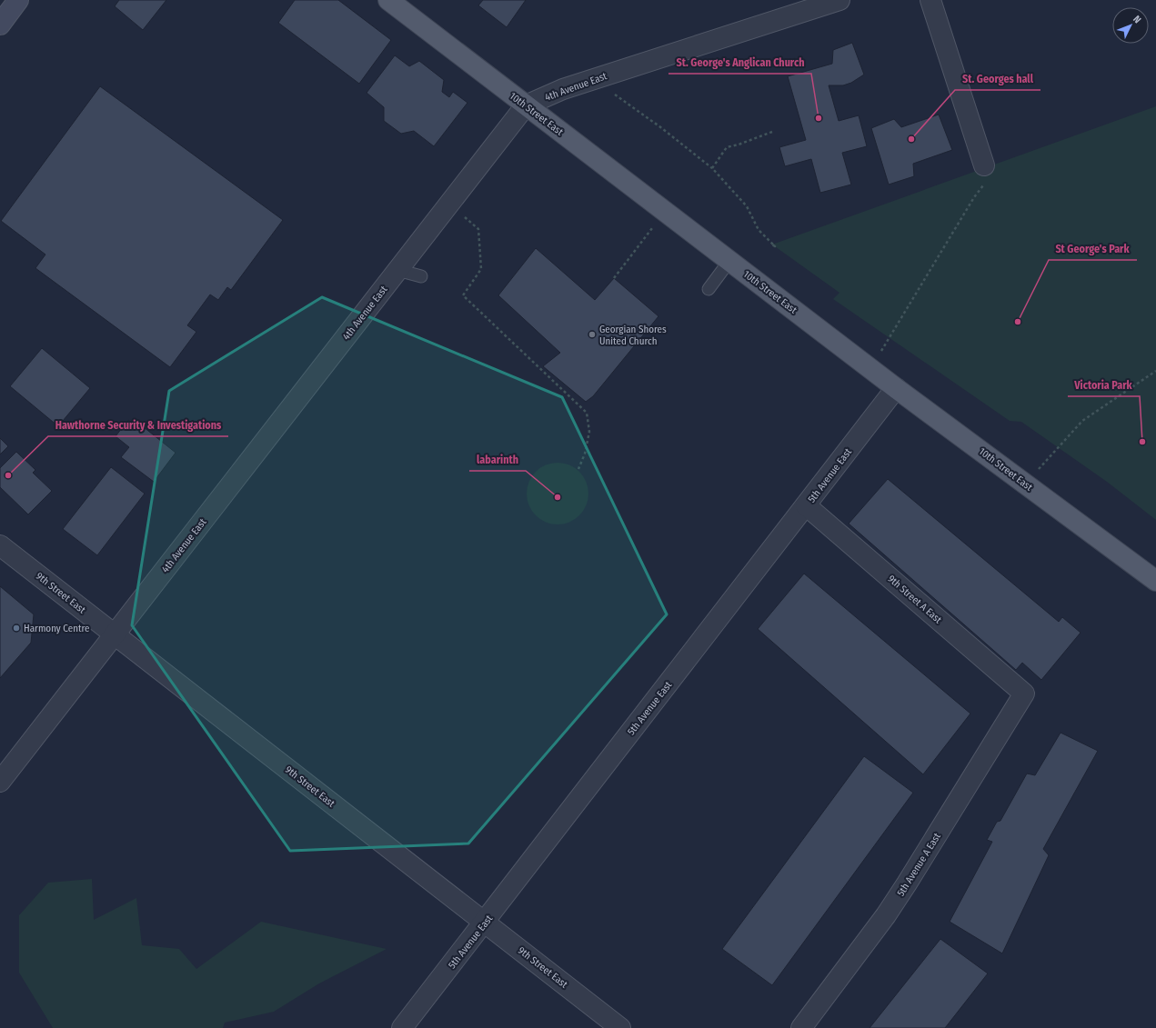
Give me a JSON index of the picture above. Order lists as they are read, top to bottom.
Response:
{
  "streets": {
    "main road": ["10th Street East"],
    "street": [
      "4th Avenue East",
      "5th Avenue East",
      "9th Street East",
      "9th Street A East",
      "5th Avenue A East"
    ]
  },
  "crossings": [
    ["4th Avenue East", "10th Street East"],
    ["4th Avenue East", "9th Street East"],
    ["10th Street East", "5th Avenue East"],
    ["5th Avenue East", "9th Street East"],
    ["5th Avenue East", "9th Street A East"],
    ["9th Street A East", "5th Avenue A East"]
  ],
  "places": [
    "St. George's Anglican Church",
    "St. Georges hall",
    "St George's Park",
    "Georgian Shores United Church",
    "Victoria Park",
    "Hawthorne Security & Investigations",
    "labarinth",
    "Harmony Centre"
  ],
  "north": "top right"
}
